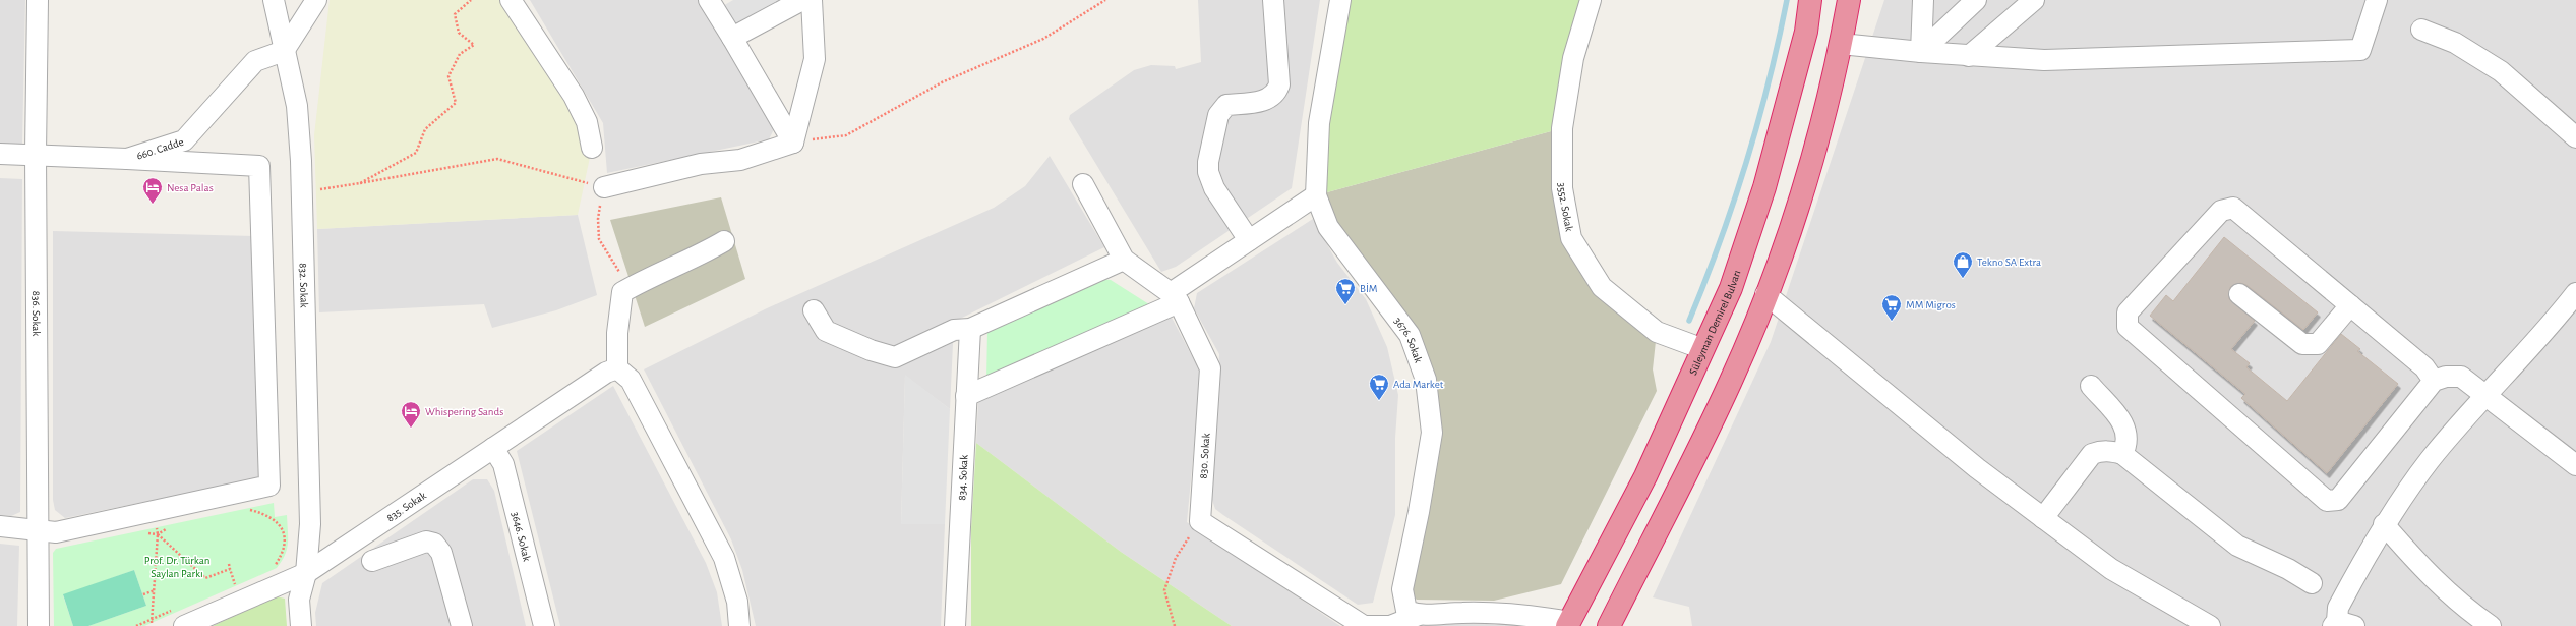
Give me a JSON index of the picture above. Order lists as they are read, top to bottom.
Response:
{
  "streets": {
    "highway": ["Süleyman Demirel Bulvarı"],
    "street": [
      "660. Cadde",
      "3552. Sokak",
      "832. Sokak",
      "836. Sokak",
      "3676. Sokak",
      "830. Sokak",
      "834. Sokak",
      "835. Sokak",
      "3646. Sokak"
    ]
  },
  "crossings": [
    ["660. Cadde", "832. Sokak"],
    ["660. Cadde", "836. Sokak"],
    ["3552. Sokak", "Süleyman Demirel Bulvarı"],
    ["832. Sokak", "835. Sokak"],
    ["835. Sokak", "3646. Sokak"]
  ],
  "parks": ["Prof. Dr. Türkan Saylan Parkı"],
  "places": {
    "hotel": ["Nesa Palas", "Whispering Sands"],
    "shop": ["Tekno SA Extra"],
    "supermarket": ["BİM", "MM Migros", "Ada Market"]
  }
}
